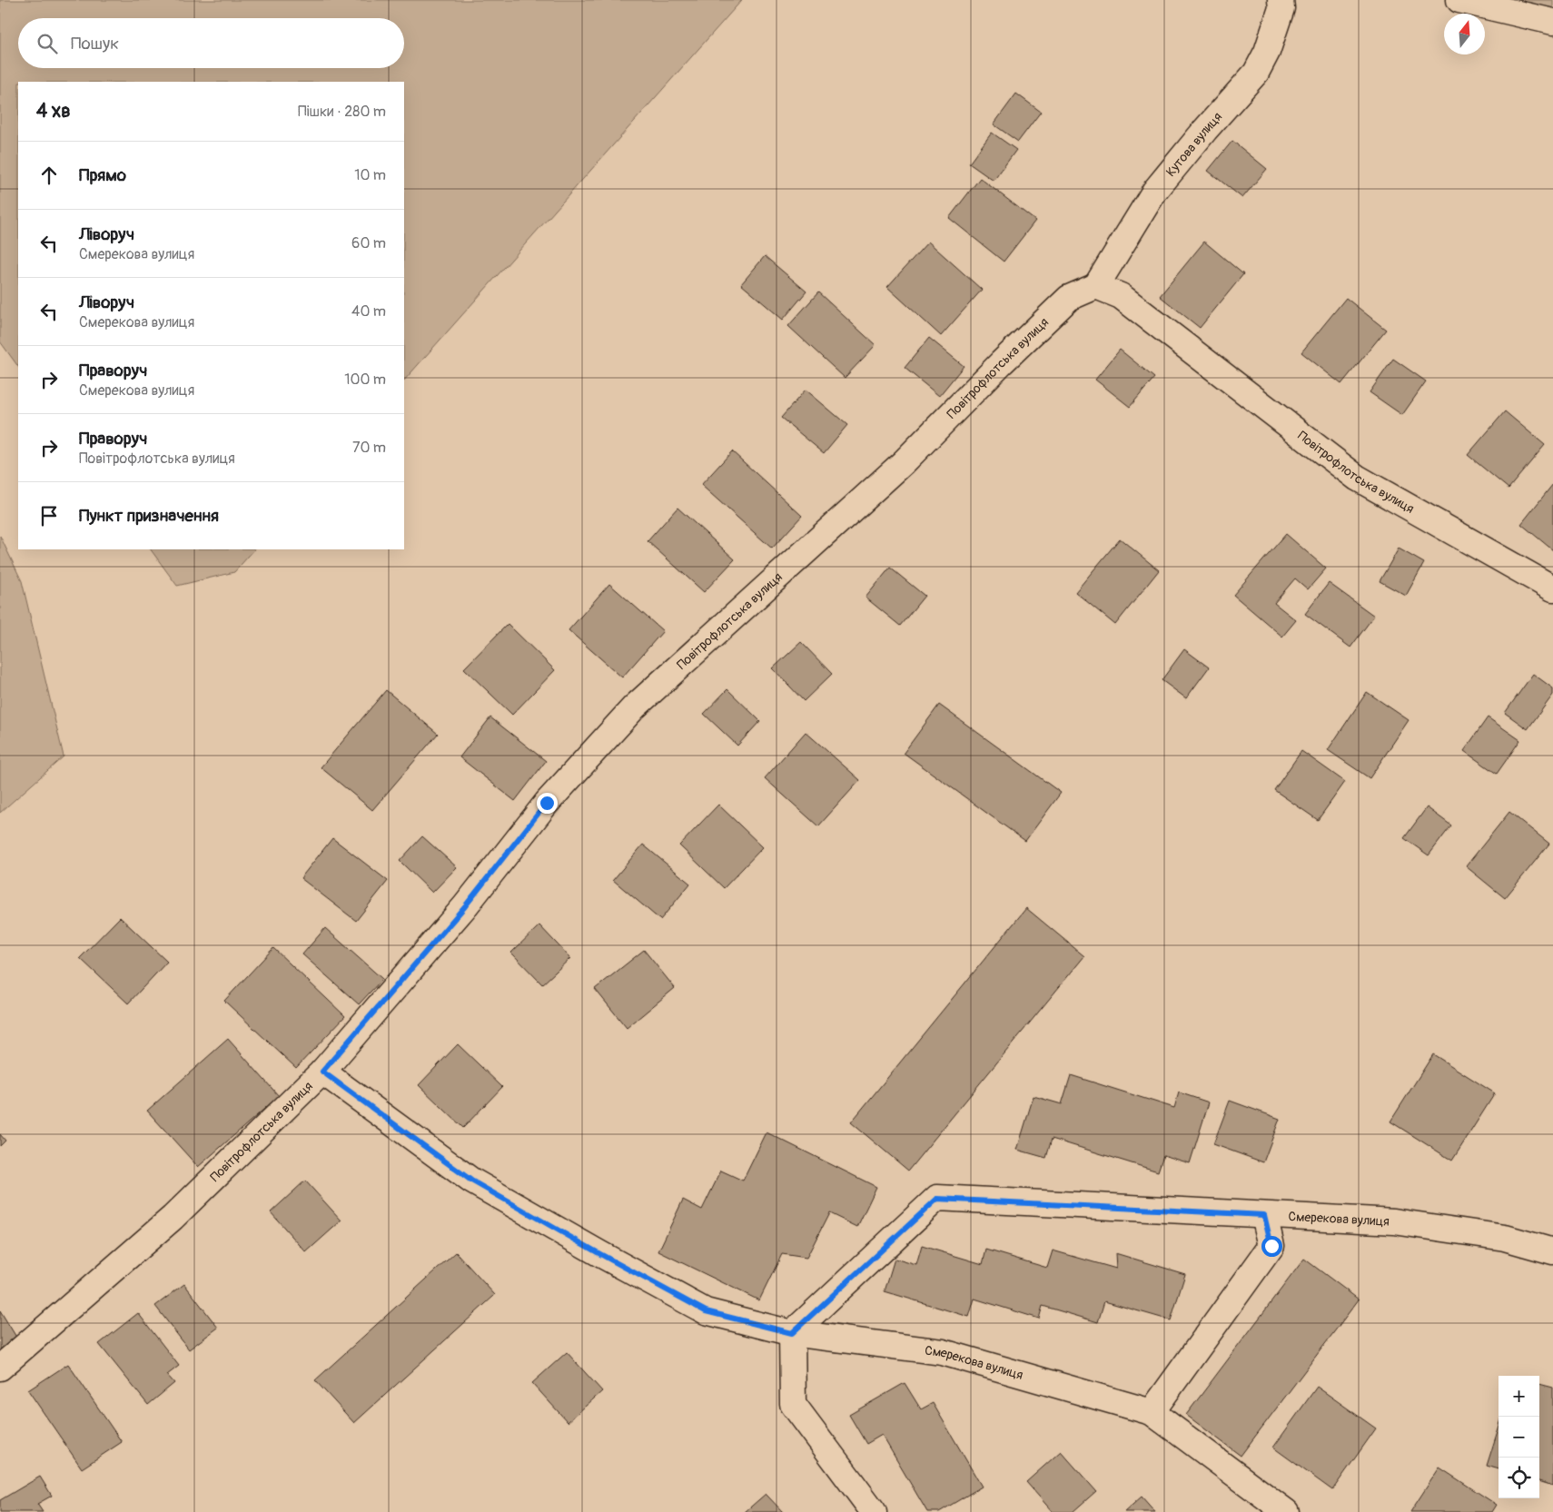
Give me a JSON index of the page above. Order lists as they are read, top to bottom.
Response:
{
  "streets": {
    "street": ["Кутова вулиця", "Повітрофлотська вулиця", "Смерекова вулиця"]
  },
  "crossings": [
    ["Кутова вулиця", "Повітрофлотська вулиця"],
    ["Повітрофлотська вулиця", "Смерекова вулиця"]
  ],
  "north": "top",
  "page": {
    "search": "Пошук",
    "heading": ["4 хв", "Пішки · 280 m"],
    "list": [
      ["Прямо", "10 m"],
      ["Ліворуч", "Смерекова вулиця", "60 m"],
      ["Ліворуч", "Смерекова вулиця", "40 m"],
      ["Праворуч", "Смерекова вулиця", "100 m"],
      ["Праворуч", "Повітрофлотська вулиця", "70 m"],
      "Пункт призначення"
    ],
    "map_buttons": ["+", "−"]
  }
}
